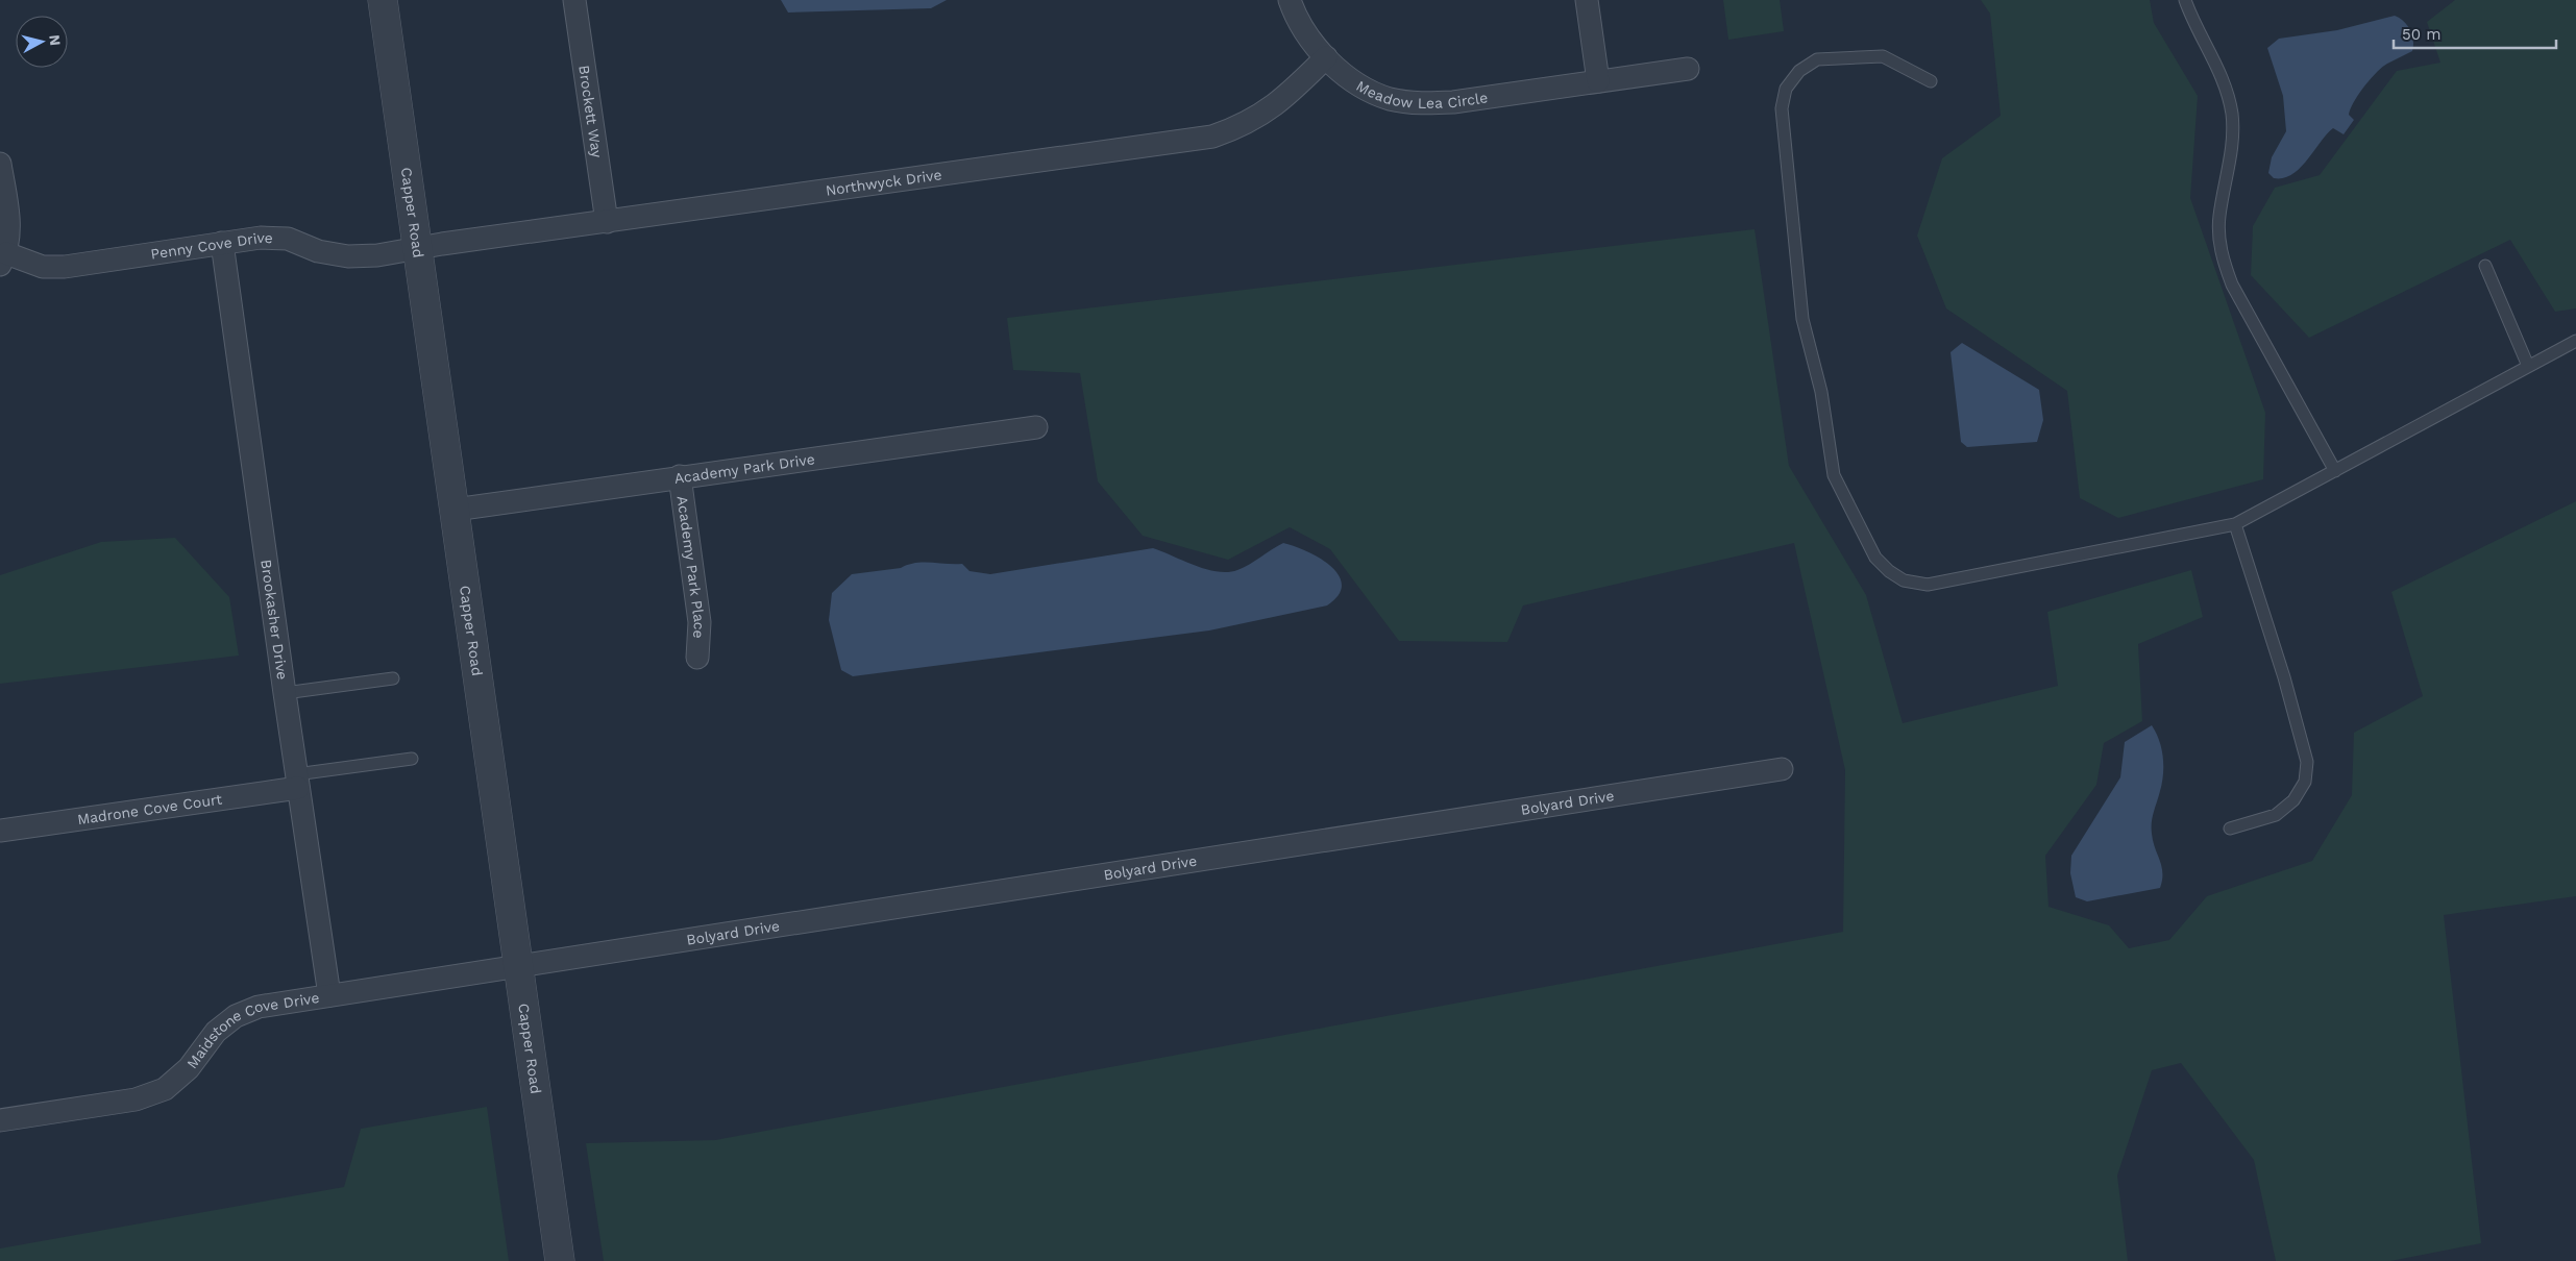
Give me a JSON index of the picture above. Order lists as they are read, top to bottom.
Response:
{
  "streets": {
    "street": [
      "Meadow Lea Circle",
      "Brockett Way",
      "Northwyck Drive",
      "Capper Road",
      "Penny Cove Drive",
      "Academy Park Drive",
      "Academy Park Place",
      "Brookasher Drive",
      "Bolyard Drive",
      "Madrone Cove Court",
      "Maidstone Cove Drive"
    ]
  },
  "crossings": [
    ["Meadow Lea Circle", "Northwyck Drive"],
    ["Brockett Way", "Northwyck Drive"],
    ["Northwyck Drive", "Capper Road"],
    ["Northwyck Drive", "Penny Cove Drive"],
    ["Capper Road", "Penny Cove Drive"],
    ["Capper Road", "Academy Park Drive"],
    ["Capper Road", "Bolyard Drive"],
    ["Capper Road", "Maidstone Cove Drive"],
    ["Penny Cove Drive", "Brookasher Drive"],
    ["Academy Park Drive", "Academy Park Place"],
    ["Brookasher Drive", "Madrone Cove Court"],
    ["Brookasher Drive", "Maidstone Cove Drive"],
    ["Bolyard Drive", "Maidstone Cove Drive"]
  ],
  "scale_bar": "50 m",
  "north": "right"
}
